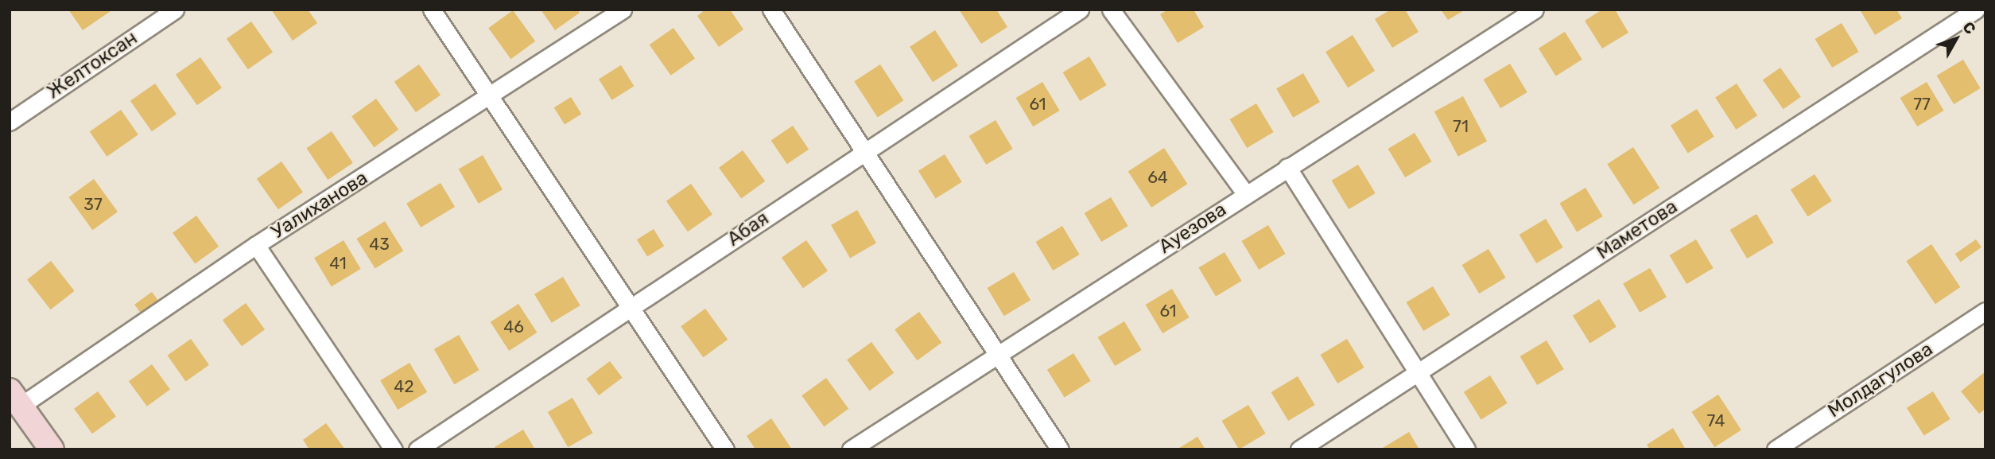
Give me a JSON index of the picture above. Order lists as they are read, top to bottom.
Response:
{
  "streets": {
    "street": [
      "Желтоксан",
      "Уалиханова",
      "Ауезова",
      "Абая",
      "Маметова",
      "Молдагулова"
    ]
  },
  "house_numbers": [
    "61",
    "77",
    "71",
    "64",
    "37",
    "43",
    "41",
    "61",
    "46",
    "42",
    "74"
  ],
  "north": "top right"
}
